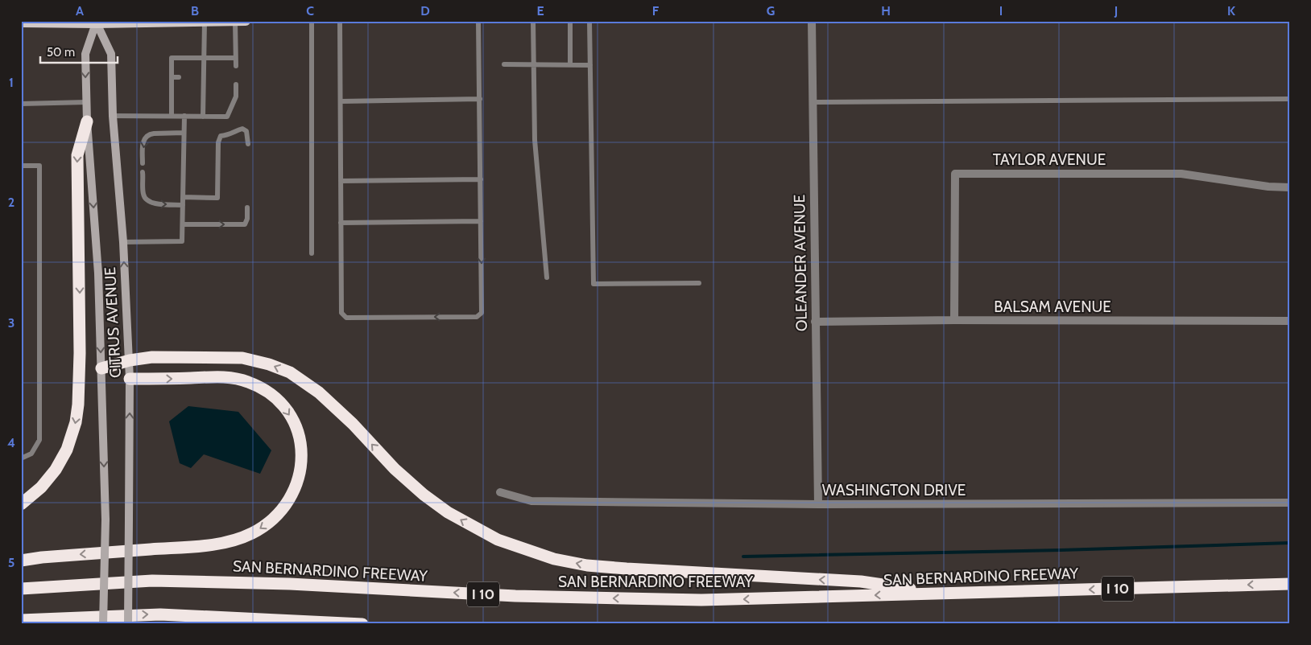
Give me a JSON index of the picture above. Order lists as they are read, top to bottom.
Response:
{
  "streets": {
    "highway": ["SAN BERNARDINO FREEWAY", "I 10"],
    "main road": ["CITRUS AVENUE"],
    "street": [
      "TAYLOR AVENUE",
      "OLEANDER AVENUE",
      "BALSAM AVENUE",
      "WASHINGTON DRIVE"
    ]
  },
  "crossings": [
    ["TAYLOR AVENUE", "BALSAM AVENUE"],
    ["OLEANDER AVENUE", "BALSAM AVENUE"],
    ["OLEANDER AVENUE", "WASHINGTON DRIVE"]
  ],
  "scale_bar": "50 m",
  "grid": {
    "columns": [
      "A",
      "B",
      "C",
      "D",
      "E",
      "F",
      "G",
      "H",
      "I",
      "J",
      "K"
    ],
    "rows": [
      "1",
      "2",
      "3",
      "4",
      "5"
    ]
  }
}
